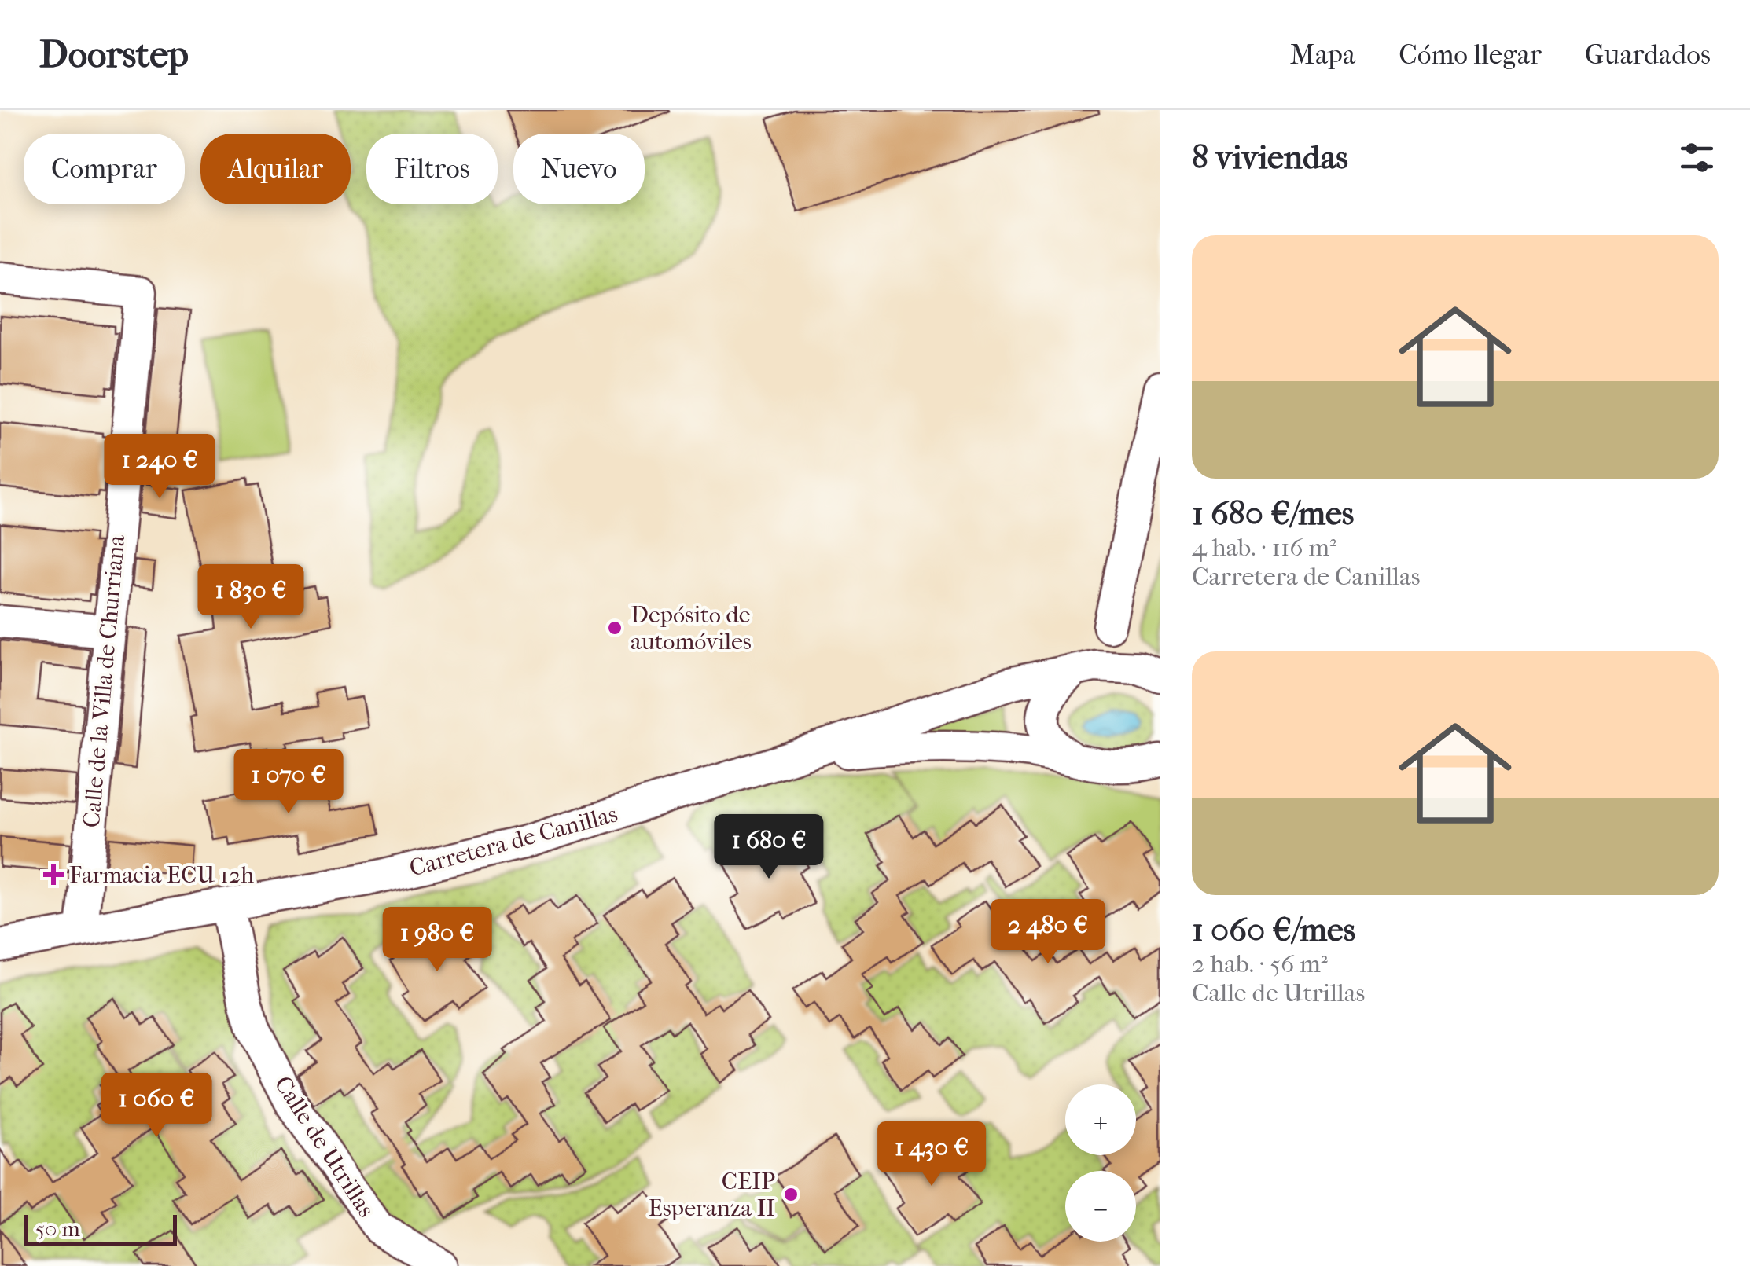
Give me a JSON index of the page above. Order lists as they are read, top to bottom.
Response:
{
  "streets": {
    "street": ["Calle de la Villa de Churriana", "Carretera de Canillas", "Calle de Utrillas"]
  },
  "crossings": [
    ["Calle de la Villa de Churriana", "Carretera de Canillas"],
    ["Carretera de Canillas", "Calle de Utrillas"]
  ],
  "places": {
    "other": ["Depósito de automóviles", "CEIP Esperanza II"],
    "health": ["Farmacia ECU 12h"]
  },
  "scale_bar": "50 m",
  "page": {
    "header": "Doorstep",
    "nav": ["Mapa", "Cómo llegar", "Guardados"],
    "heading": "8 viviendas",
    "chip": [
      "Comprar",
      "Alquilar",
      "Filtros",
      "Nuevo"
    ],
    "list": [
      {
        "name": "1 680 €/mes",
        "note": "4 hab. · 116 m² · Carretera de Canillas"
      },
      {
        "name": "1 060 €/mes",
        "note": "2 hab. · 56 m² · Calle de Utrillas"
      }
    ],
    "price": [
      "1 240 €",
      "1 830 €",
      "1 070 €",
      "1 680 €",
      "2 480 €",
      "1 980 €",
      "1 060 €",
      "1 430 €"
    ],
    "map_buttons": ["+", "−"],
    "scale": "50 m"
  }
}
